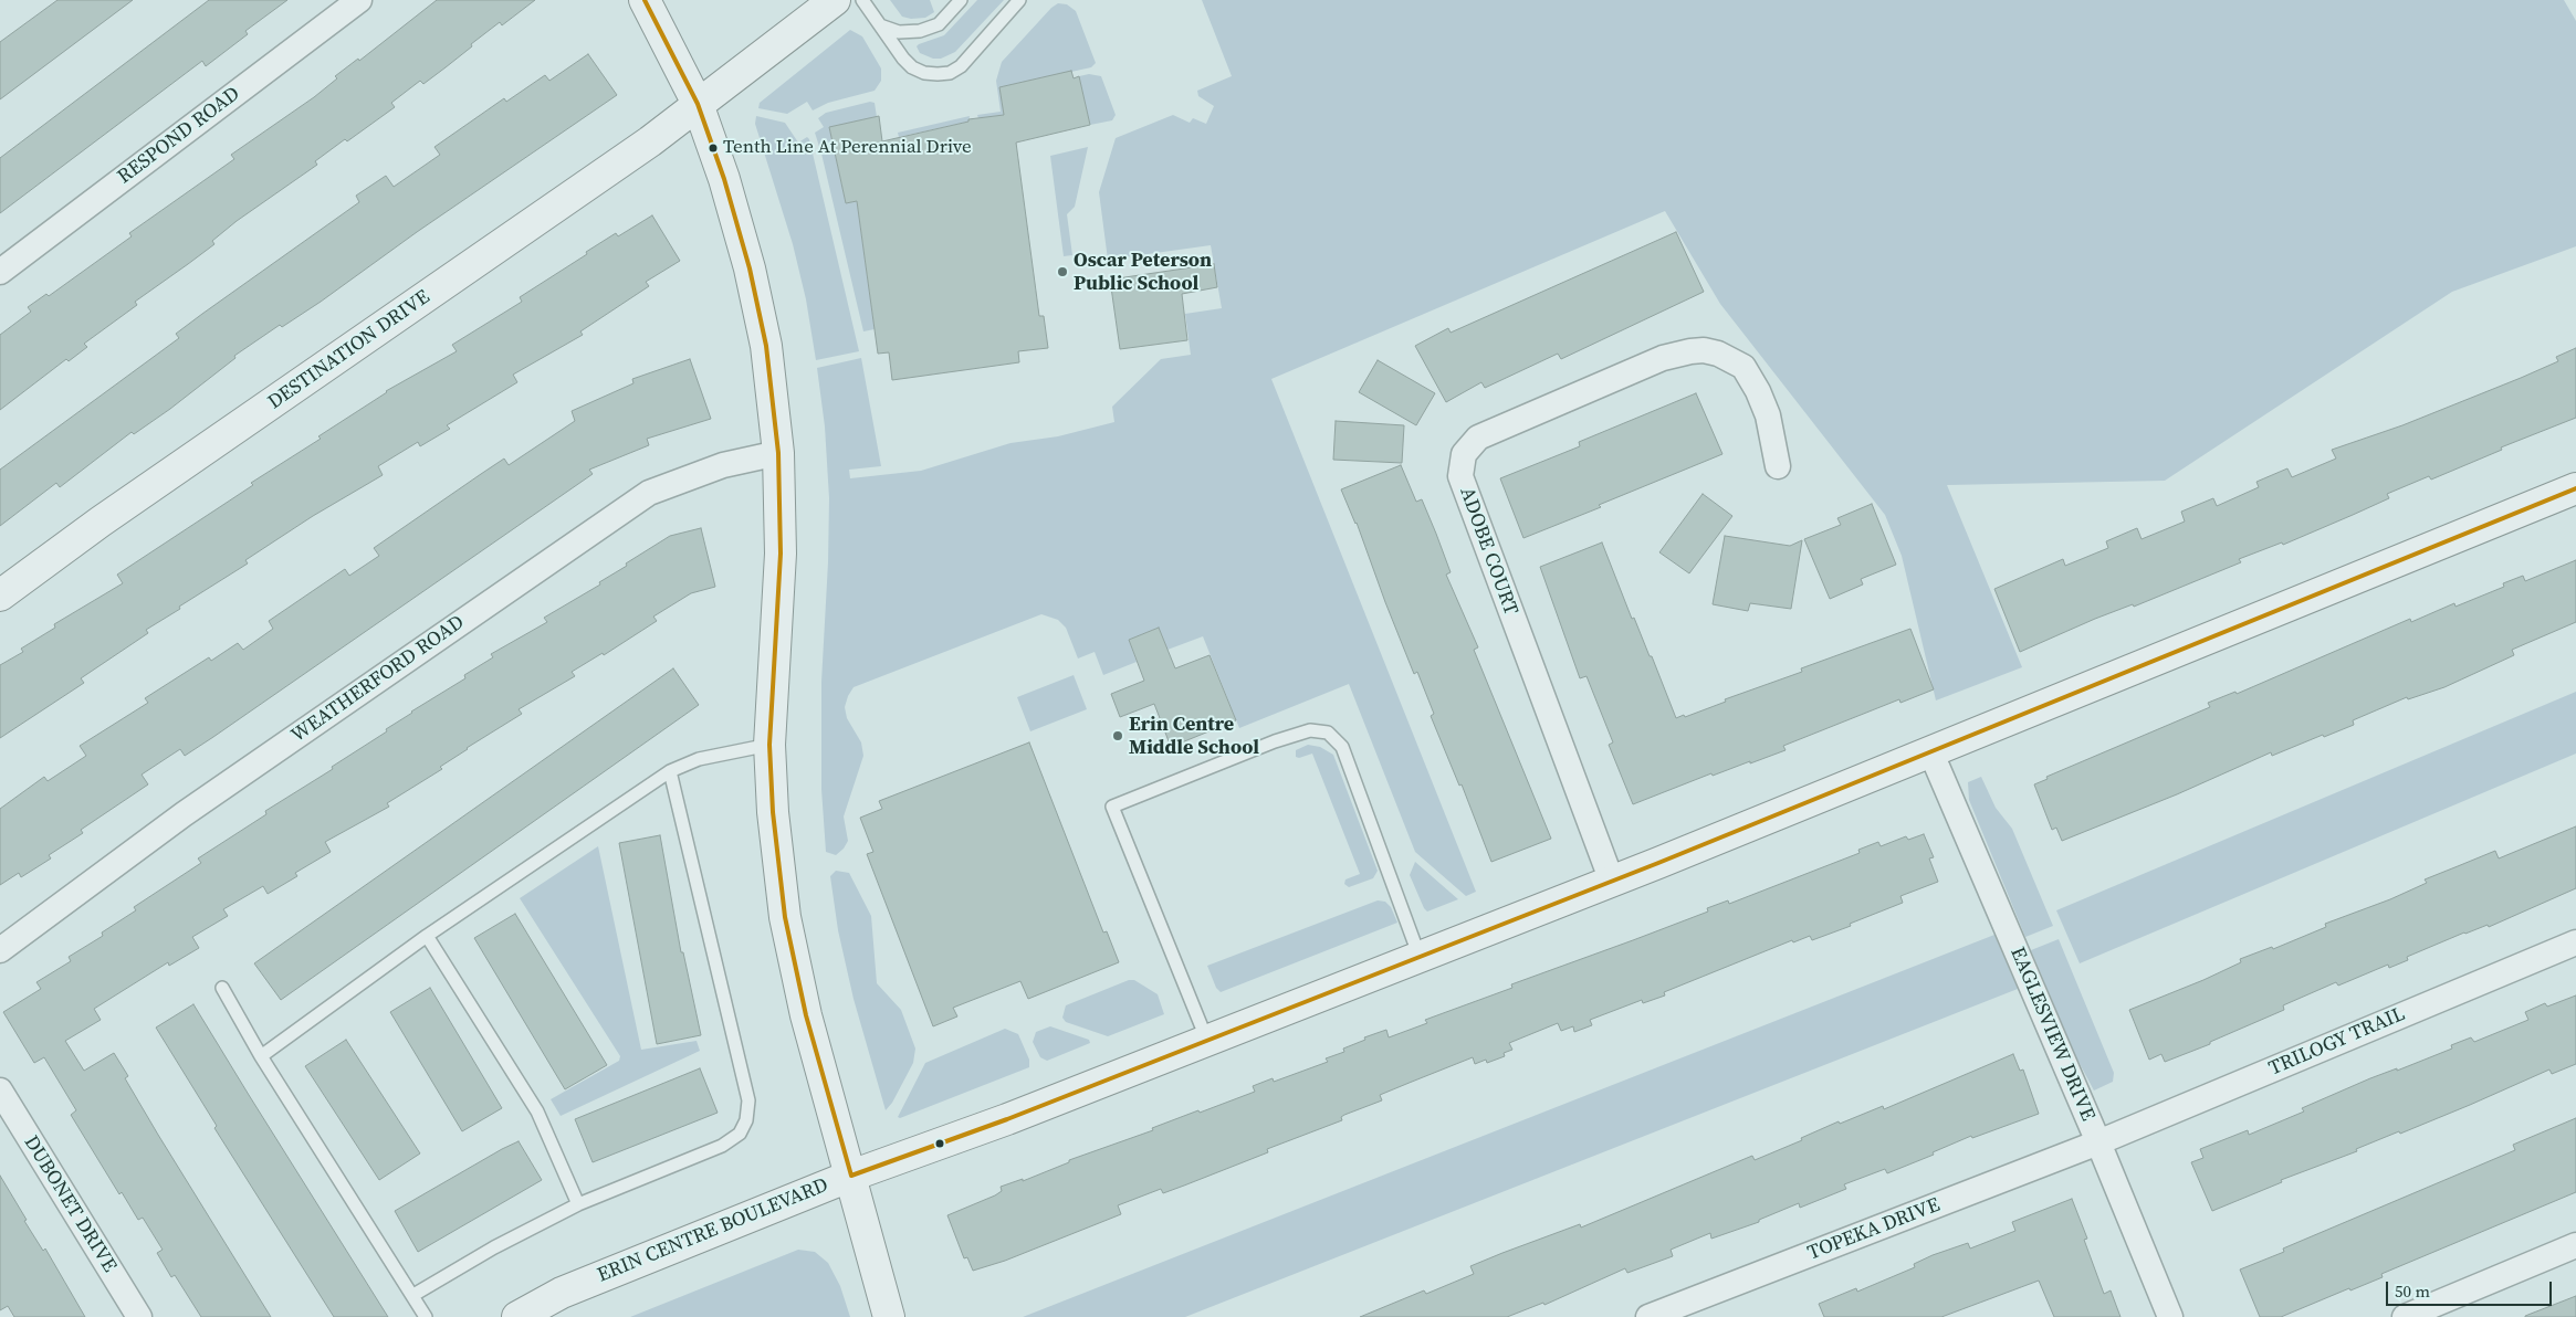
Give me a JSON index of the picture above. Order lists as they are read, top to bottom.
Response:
{
  "streets": {
    "street": [
      "RESPOND ROAD",
      "DESTINATION DRIVE",
      "ADOBE COURT",
      "WEATHERFORD ROAD",
      "EAGLESVIEW DRIVE",
      "TRILOGY TRAIL",
      "DUBONET DRIVE",
      "TOPEKA DRIVE",
      "ERIN CENTRE BOULEVARD"
    ]
  },
  "crossings": [
    ["ADOBE COURT", "ERIN CENTRE BOULEVARD"],
    ["EAGLESVIEW DRIVE", "TRILOGY TRAIL"],
    ["EAGLESVIEW DRIVE", "TOPEKA DRIVE"],
    ["EAGLESVIEW DRIVE", "ERIN CENTRE BOULEVARD"],
    ["TRILOGY TRAIL", "TOPEKA DRIVE"]
  ],
  "places": ["Tenth Line At Perennial Drive", "Oscar Peterson Public School", "Erin Centre Middle School"],
  "scale_bar": "50 m"
}
